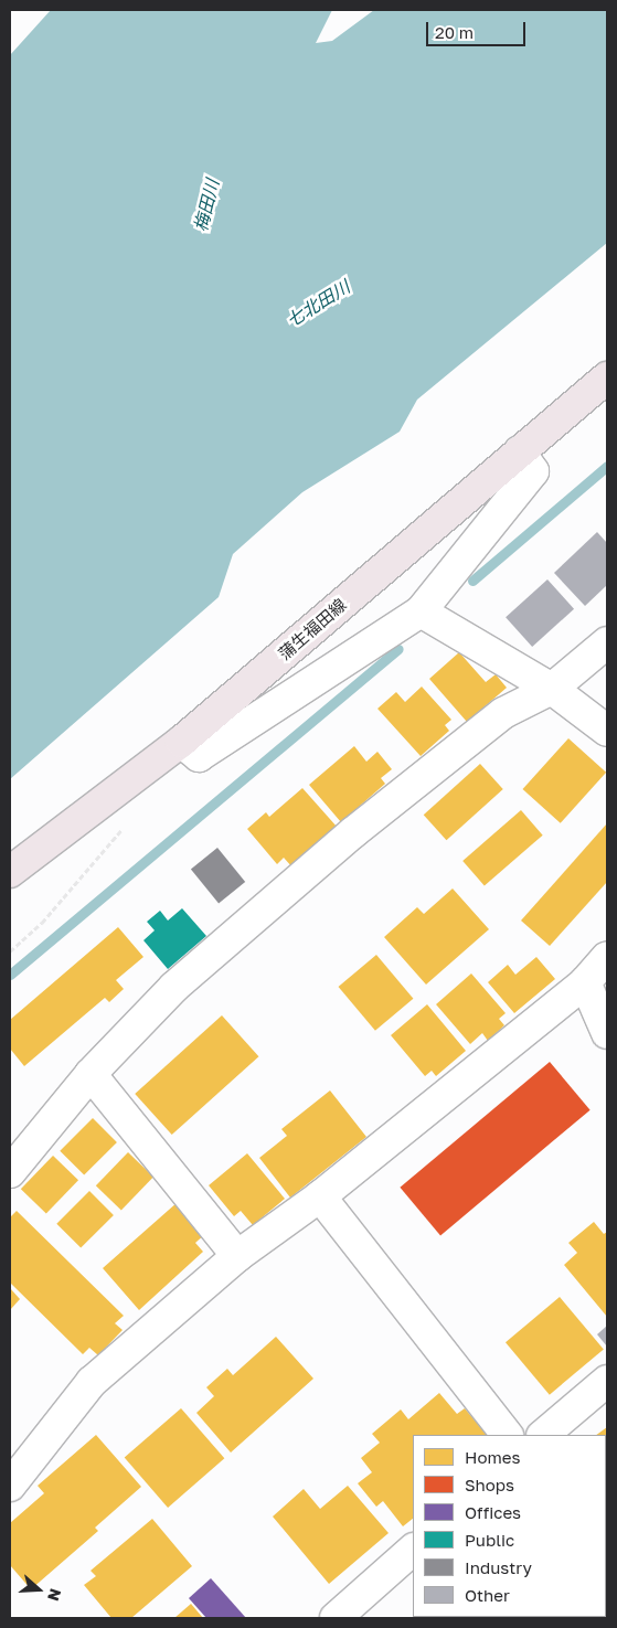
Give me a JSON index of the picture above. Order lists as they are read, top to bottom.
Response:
{
  "streets": {
    "main road": ["蒲生福田線"]
  },
  "water": ["梅田川", "七北田川"],
  "legend": [
    "Homes",
    "Shops",
    "Offices",
    "Public",
    "Industry",
    "Other"
  ],
  "scale_bar": "20 m",
  "north": "right"
}
